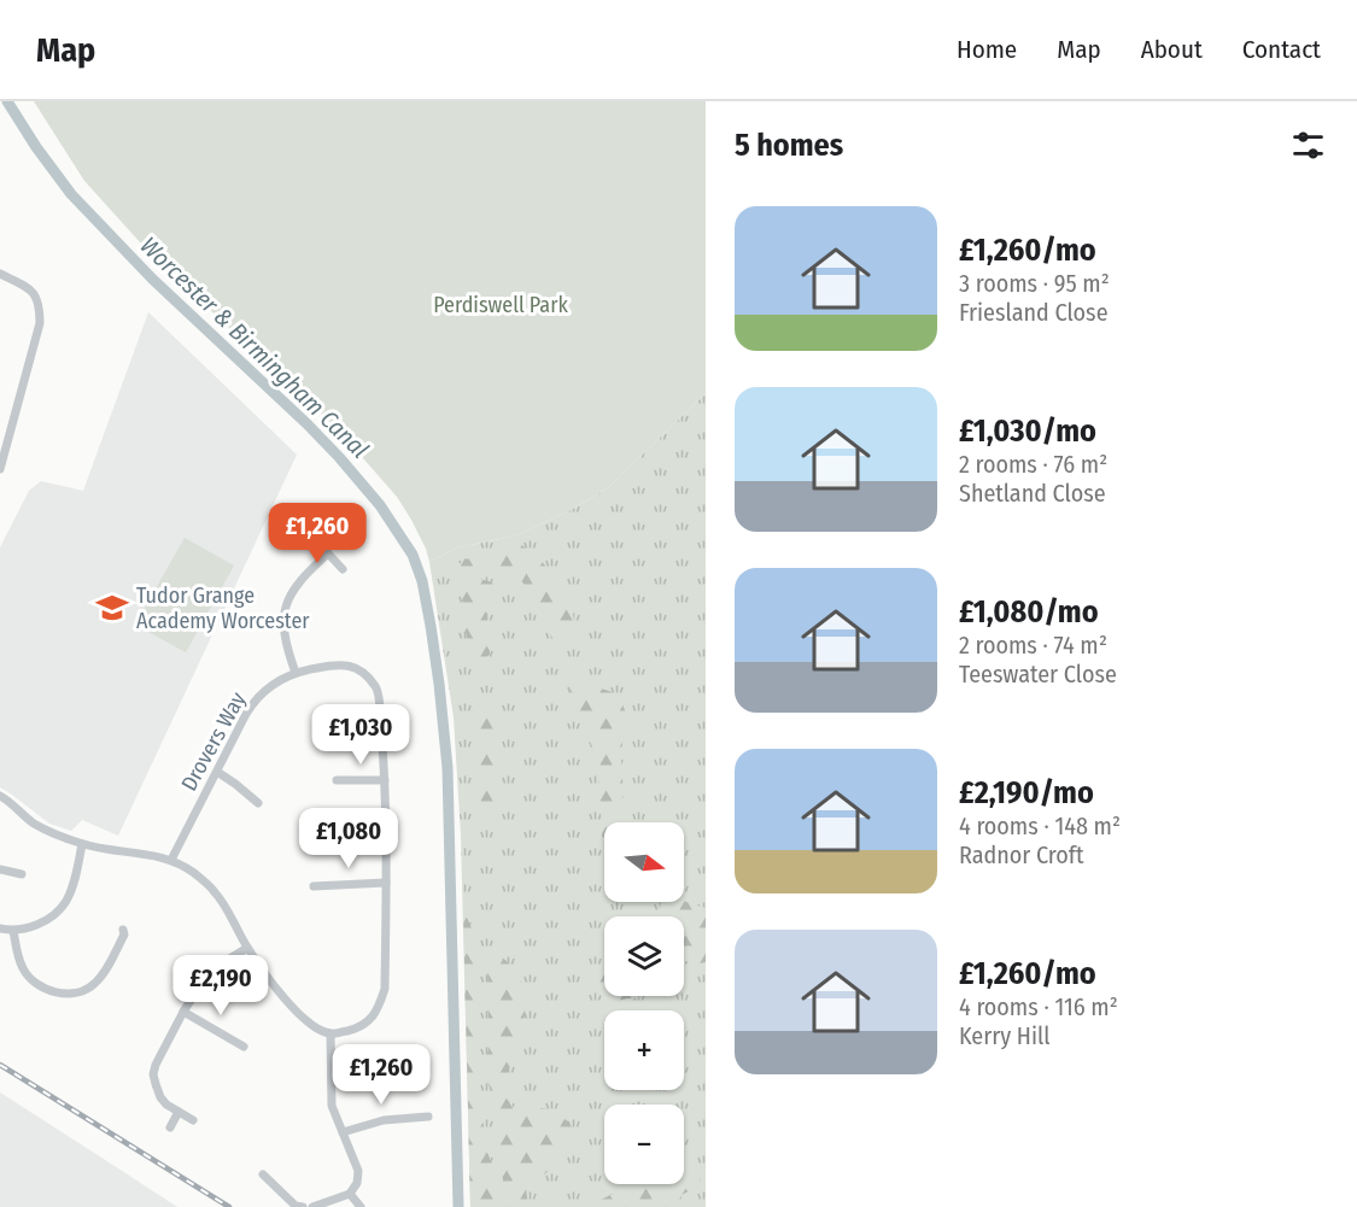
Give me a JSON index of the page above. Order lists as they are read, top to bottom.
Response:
{
  "streets": {
    "street": ["Drovers Way"]
  },
  "water": ["Worcester & Birmingham Canal"],
  "parks": ["Perdiswell Park"],
  "places": {
    "school or university": ["Tudor Grange Academy Worcester"]
  },
  "north": "right",
  "page": {
    "header": "Map",
    "nav": [
      "Home",
      "Map",
      "About",
      "Contact"
    ],
    "heading": "5 homes",
    "list": [
      {
        "name": "£1,260/mo",
        "note": "3 rooms · 95 m² · Friesland Close"
      },
      {
        "name": "£1,030/mo",
        "note": "2 rooms · 76 m² · Shetland Close"
      },
      {
        "name": "£1,080/mo",
        "note": "2 rooms · 74 m² · Teeswater Close"
      },
      {
        "name": "£2,190/mo",
        "note": "4 rooms · 148 m² · Radnor Croft"
      },
      {
        "name": "£1,260/mo",
        "note": "4 rooms · 116 m² · Kerry Hill"
      }
    ],
    "price": [
      "£1,260",
      "£1,030",
      "£1,080",
      "£2,190",
      "£1,260"
    ],
    "map_buttons": ["+", "−"]
  }
}
